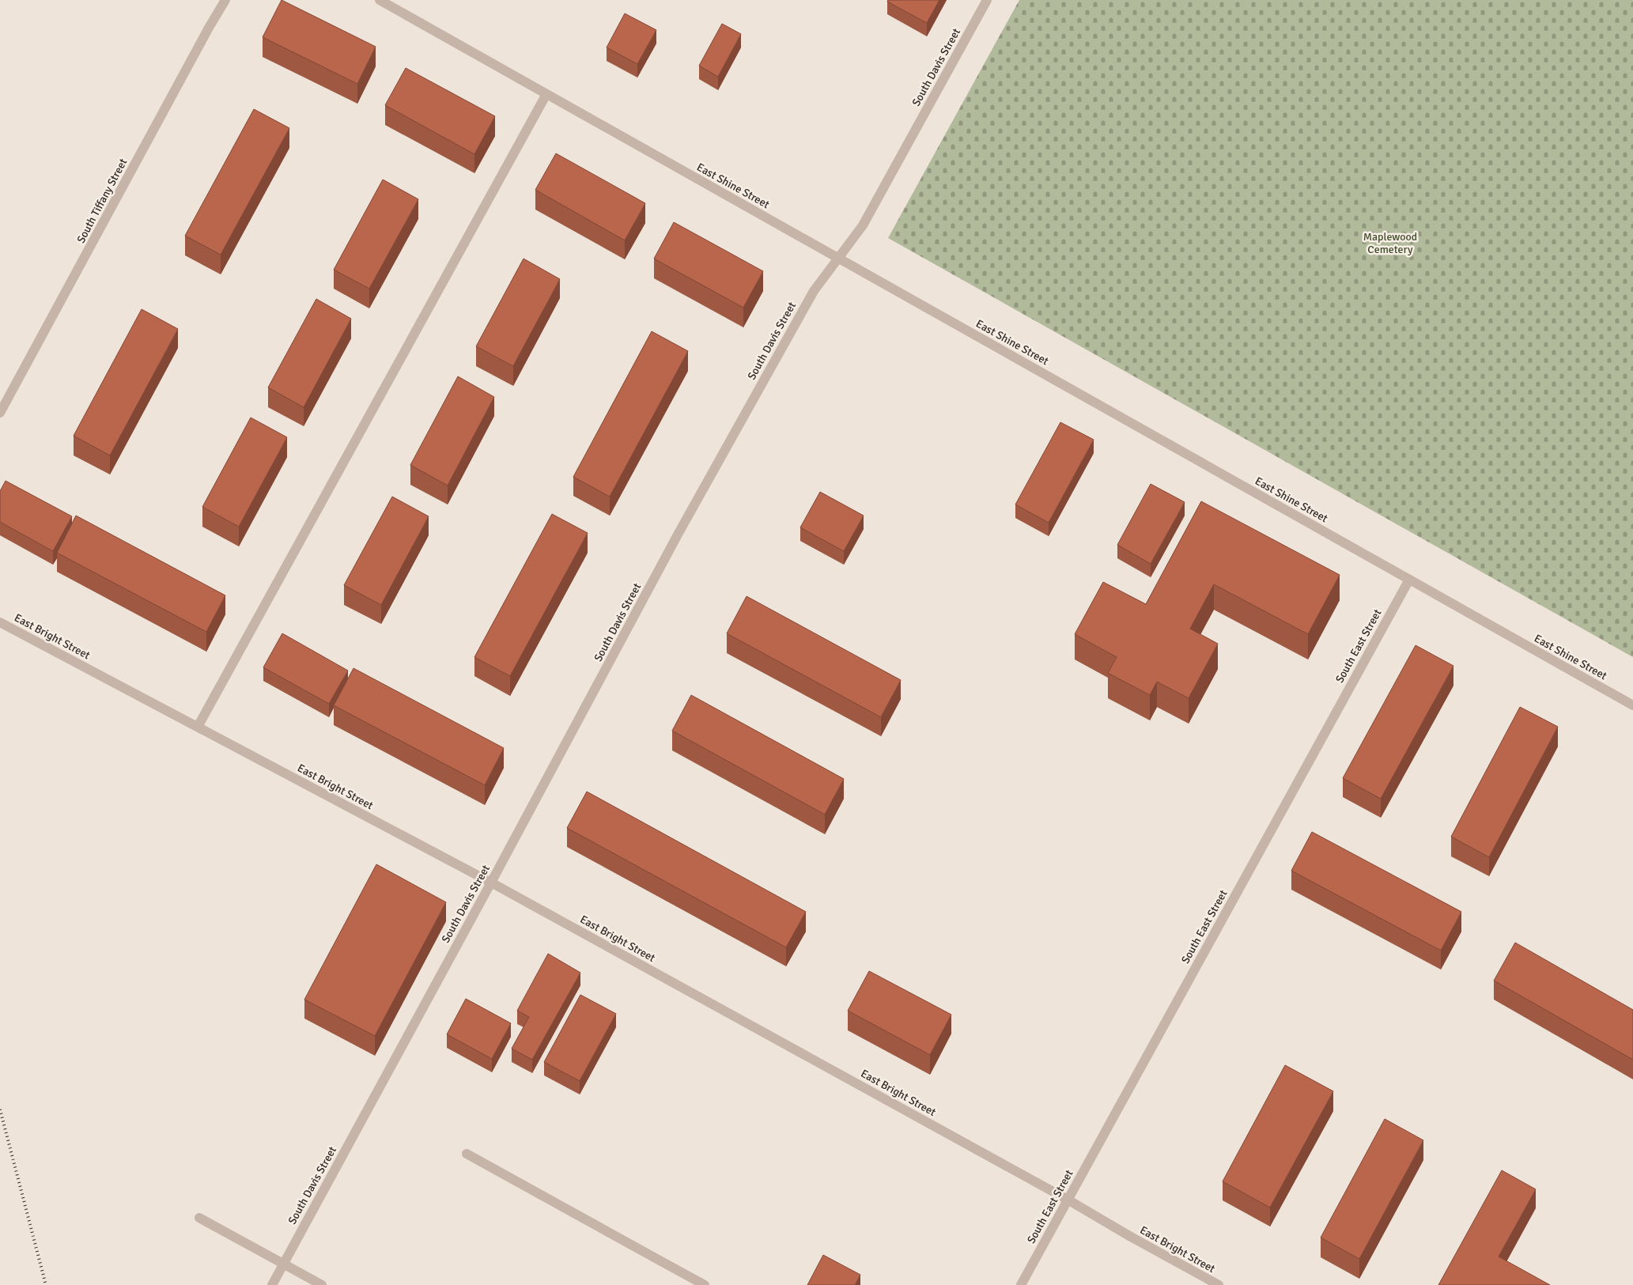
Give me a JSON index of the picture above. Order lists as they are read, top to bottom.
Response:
{
  "streets": {
    "street": [
      "South Davis Street",
      "East Shine Street",
      "South Tiffany Street",
      "East Bright Street",
      "South East Street"
    ]
  },
  "crossings": [
    ["South Davis Street", "East Shine Street"],
    ["South Davis Street", "East Bright Street"],
    ["East Shine Street", "South East Street"],
    ["East Bright Street", "South East Street"]
  ],
  "parks": ["Maplewood Cemetery"]
}
